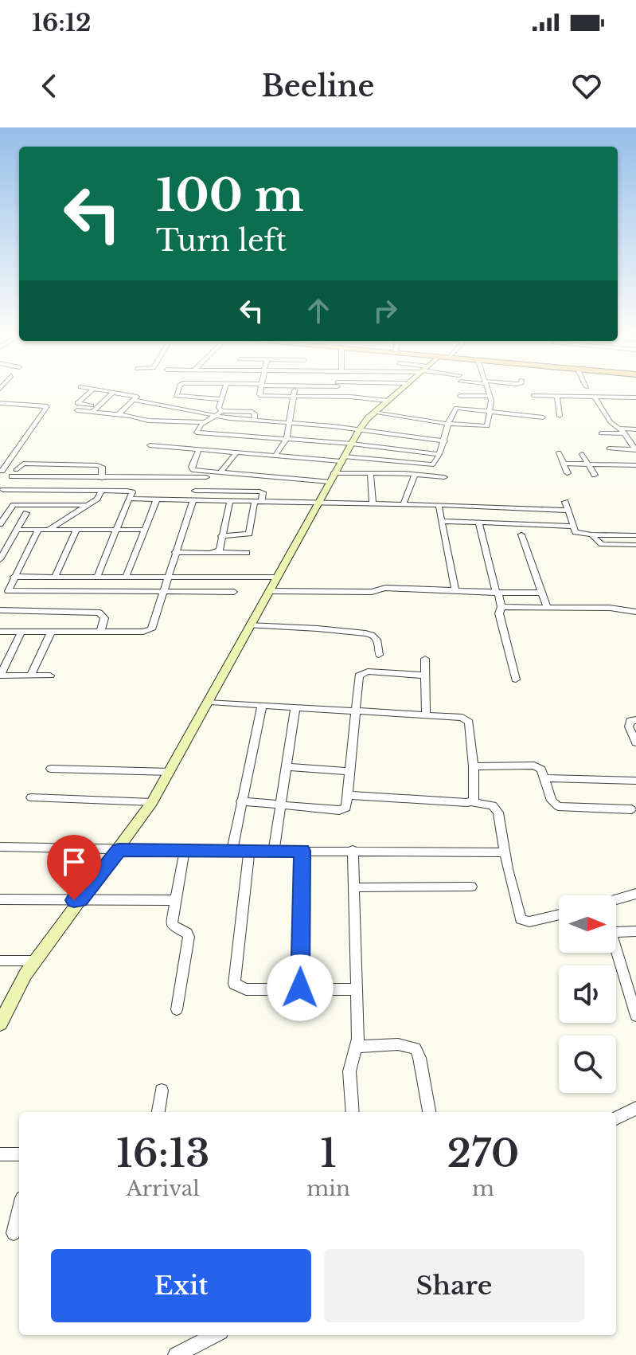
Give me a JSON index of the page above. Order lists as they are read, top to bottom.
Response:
{
  "north": "right",
  "page": {
    "status": "16:12",
    "header": "Beeline",
    "turn": ["100 m", "Turn left"],
    "eta": [
      "16:13",
      "Arrival",
      "1",
      "min",
      "270",
      "m"
    ],
    "buttons": ["Exit", "Share"]
  }
}
